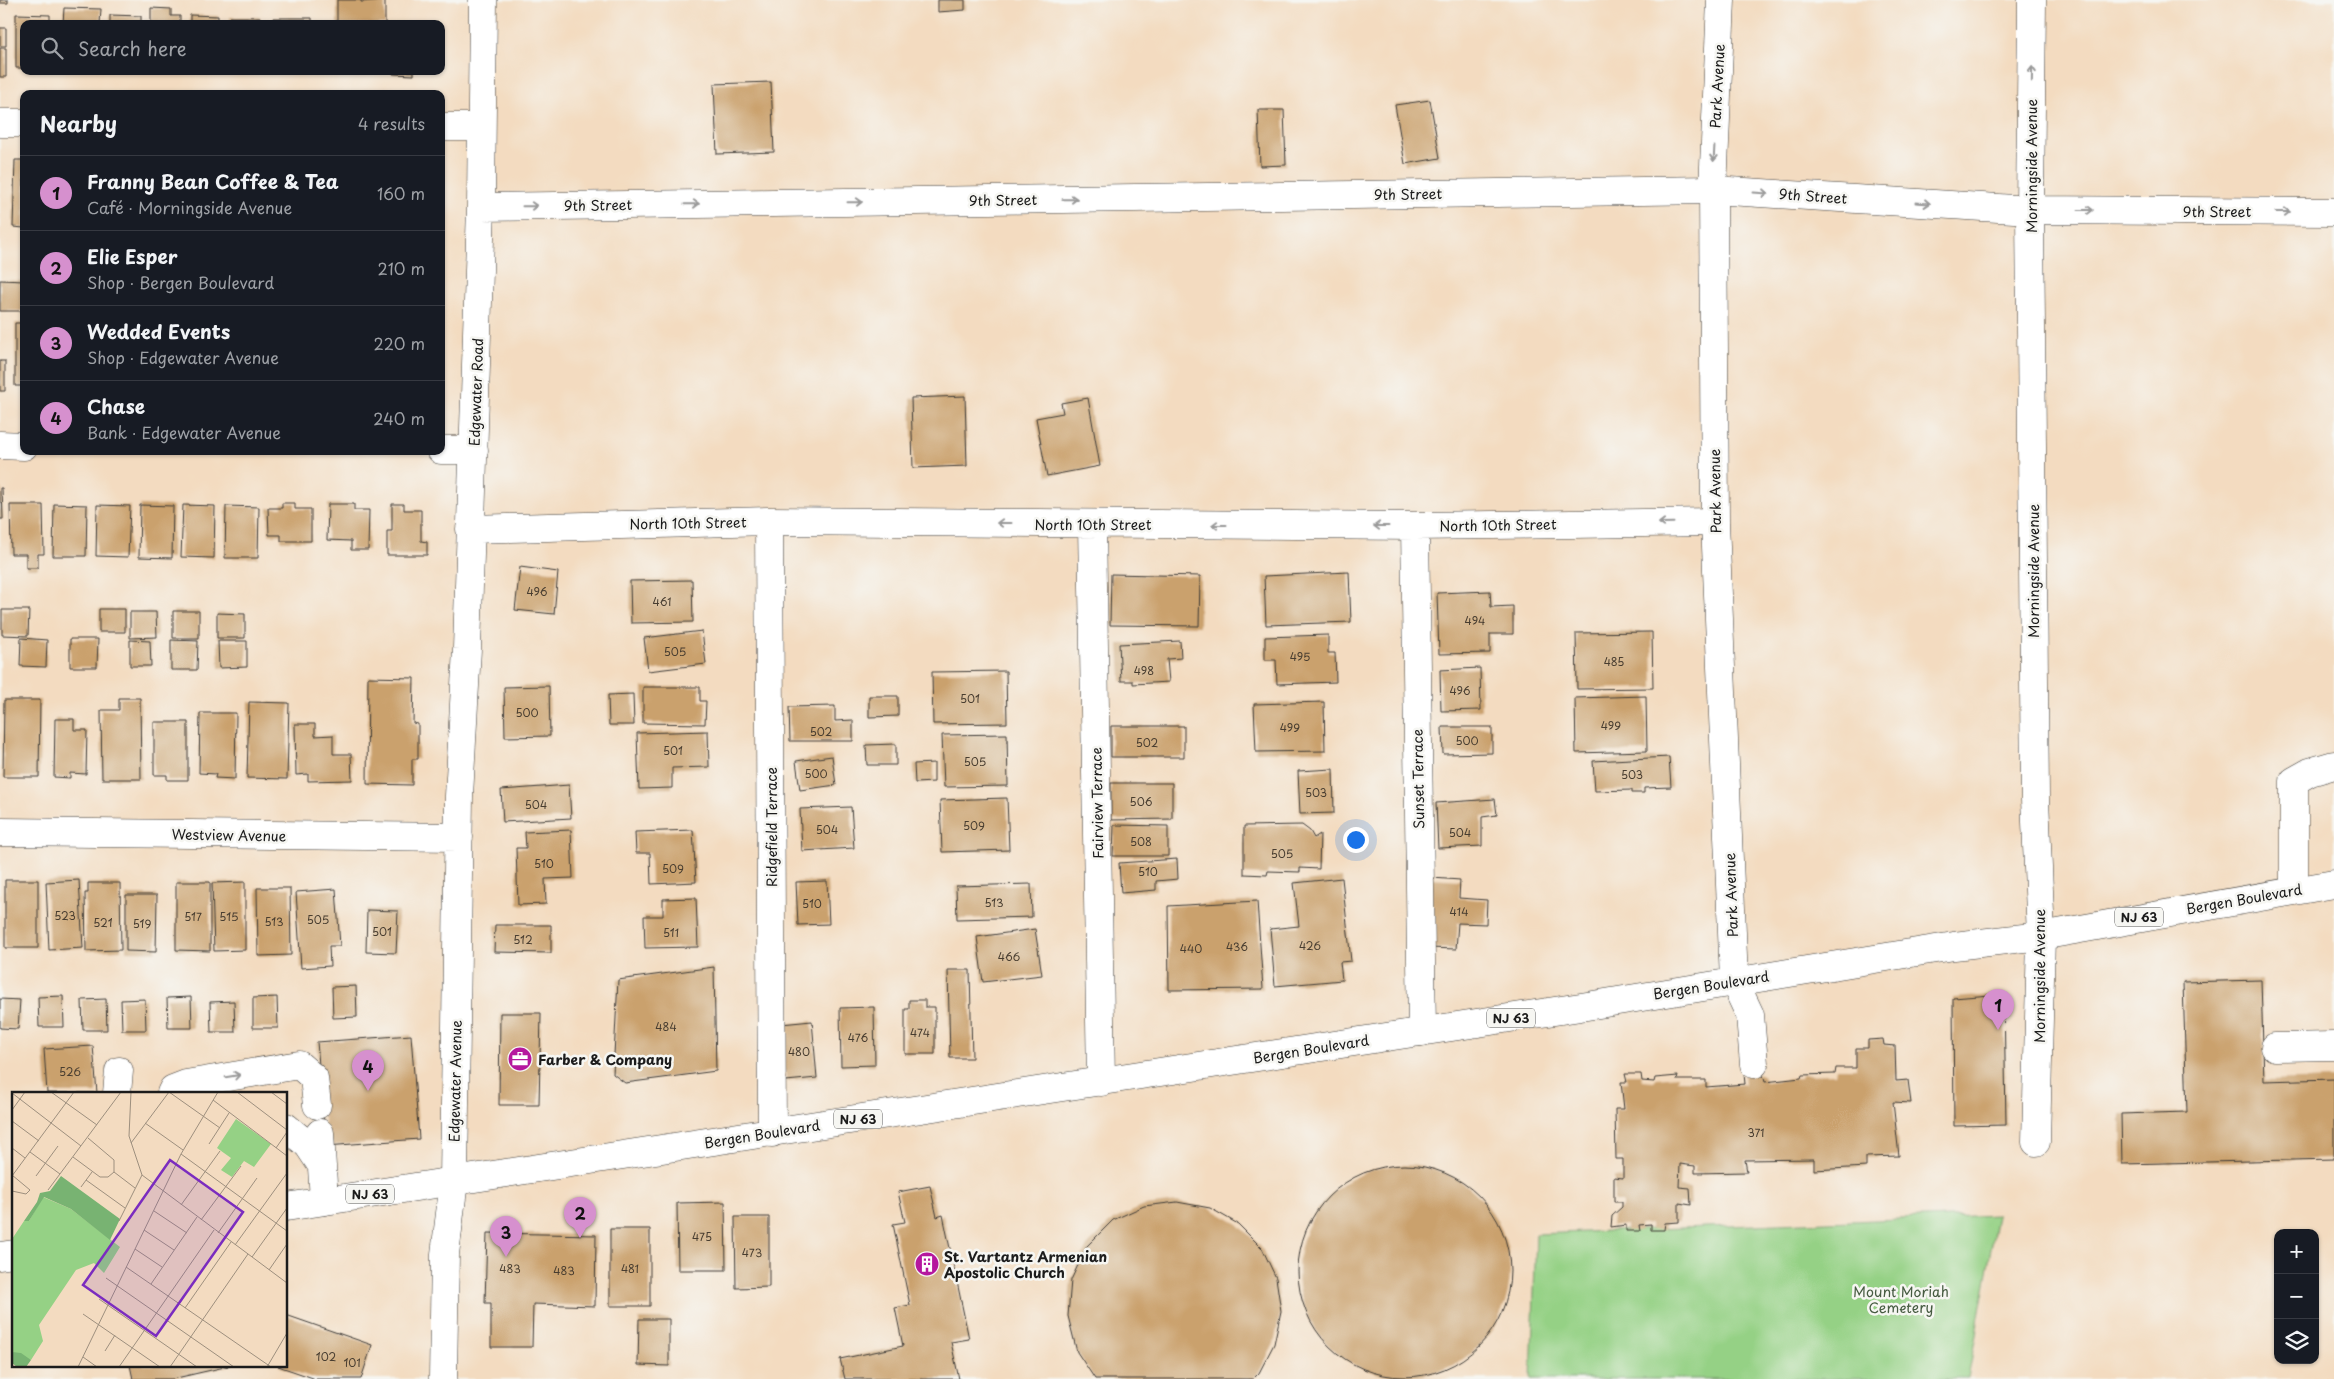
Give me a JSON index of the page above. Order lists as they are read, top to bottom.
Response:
{
  "streets": {
    "street": [
      "Park Avenue",
      "Morningside Avenue",
      "9th Street",
      "Edgewater Road",
      "North 10th Street",
      "Sunset Terrace",
      "Fairview Terrace",
      "Ridgefield Terrace",
      "Westview Avenue",
      "Bergen Boulevard",
      "NJ 63",
      "Edgewater Avenue"
    ]
  },
  "crossings": [
    ["Park Avenue", "9th Street"],
    ["Park Avenue", "North 10th Street"],
    ["Park Avenue", "Bergen Boulevard"],
    ["Morningside Avenue", "9th Street"],
    ["Morningside Avenue", "Bergen Boulevard"],
    ["9th Street", "Edgewater Road"],
    ["Edgewater Road", "North 10th Street"],
    ["Edgewater Road", "Edgewater Avenue"],
    ["North 10th Street", "Sunset Terrace"],
    ["North 10th Street", "Fairview Terrace"],
    ["North 10th Street", "Ridgefield Terrace"],
    ["Sunset Terrace", "Bergen Boulevard"],
    ["Fairview Terrace", "Bergen Boulevard"],
    ["Ridgefield Terrace", "Bergen Boulevard"],
    ["Westview Avenue", "Edgewater Avenue"],
    ["Bergen Boulevard", "Edgewater Avenue"]
  ],
  "one_way": ["9th Street", "North 10th Street"],
  "parks": ["Mount Moriah Cemetery"],
  "places": {
    "office": ["Farber & Company"],
    "building": ["St. Vartantz Armenian Apostolic Church"]
  },
  "house_numbers": [
    "496",
    "461",
    "494",
    "505",
    "495",
    "485",
    "498",
    "496",
    "501",
    "500",
    "499",
    "499",
    "502",
    "500",
    "502",
    "501",
    "505",
    "500",
    "503",
    "503",
    "506",
    "504",
    "509",
    "504",
    "504",
    "508",
    "505",
    "510",
    "509",
    "510",
    "513",
    "510",
    "414",
    "523",
    "517",
    "515",
    "505",
    "513",
    "521",
    "519",
    "501",
    "511",
    "512",
    "426",
    "436",
    "440",
    "466",
    "484",
    "474",
    "476",
    "480",
    "526",
    "371",
    "475",
    "473",
    "483",
    "481",
    "483",
    "102",
    "101"
  ],
  "page": {
    "search": "Search here",
    "heading": ["Nearby", "4 results"],
    "list": [
      {
        "mark": "1",
        "name": "Franny Bean Coffee & Tea",
        "note": "Café · Morningside Avenue",
        "value": "160 m"
      },
      {
        "mark": "2",
        "name": "Elie Esper",
        "note": "Shop · Bergen Boulevard",
        "value": "210 m"
      },
      {
        "mark": "3",
        "name": "Wedded Events",
        "note": "Shop · Edgewater Avenue",
        "value": "220 m"
      },
      {
        "mark": "4",
        "name": "Chase",
        "note": "Bank · Edgewater Avenue",
        "value": "240 m"
      }
    ],
    "pins": [
      "1",
      "4",
      "2",
      "3"
    ],
    "map_buttons": ["+", "−"]
  }
}
